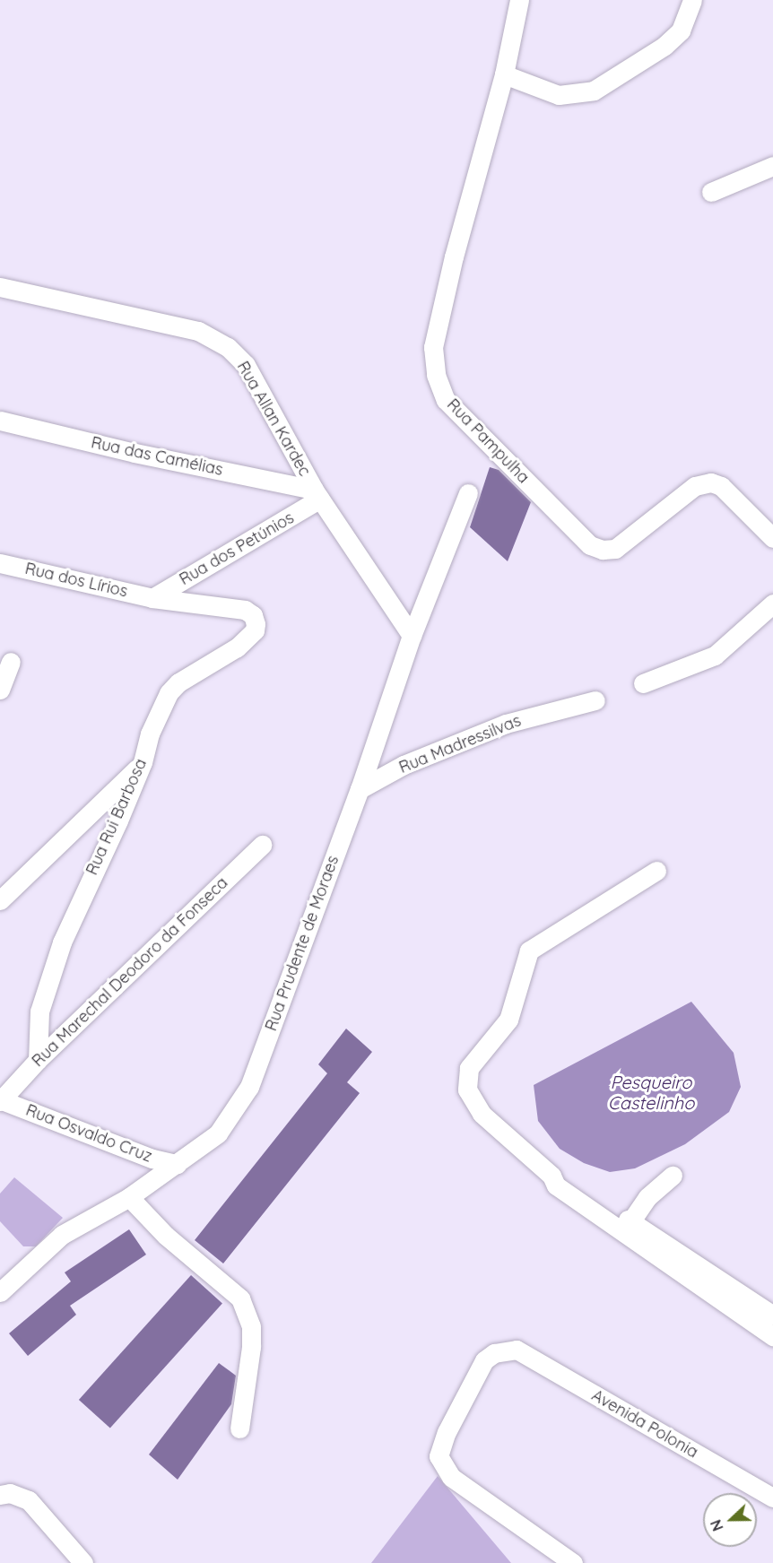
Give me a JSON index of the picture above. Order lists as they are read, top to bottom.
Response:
{
  "streets": {
    "street": [
      "Rua Allan Kardec",
      "Rua Pampulha",
      "Rua das Camélias",
      "Rua dos Petúnios",
      "Rua dos Lírios",
      "Rua Madressilvas",
      "Rua Rui Barbosa",
      "Rua Prudente de Moraes",
      "Rua Marechal Deodoro da Fonseca",
      "Rua Osvaldo Cruz",
      "Avenida Polonia"
    ]
  },
  "crossings": [
    ["Rua Allan Kardec", "Rua das Camélias"],
    ["Rua Allan Kardec", "Rua dos Petúnios"],
    ["Rua Allan Kardec", "Rua Prudente de Moraes"],
    ["Rua das Camélias", "Rua dos Petúnios"],
    ["Rua dos Petúnios", "Rua dos Lírios"],
    ["Rua dos Petúnios", "Rua Rui Barbosa"],
    ["Rua dos Lírios", "Rua Rui Barbosa"],
    ["Rua Madressilvas", "Rua Prudente de Moraes"],
    ["Rua Rui Barbosa", "Rua Marechal Deodoro da Fonseca"],
    ["Rua Prudente de Moraes", "Rua Osvaldo Cruz"],
    ["Rua Marechal Deodoro da Fonseca", "Rua Osvaldo Cruz"]
  ],
  "water": ["Pesqueiro Castelinho"],
  "north": "left"
}
